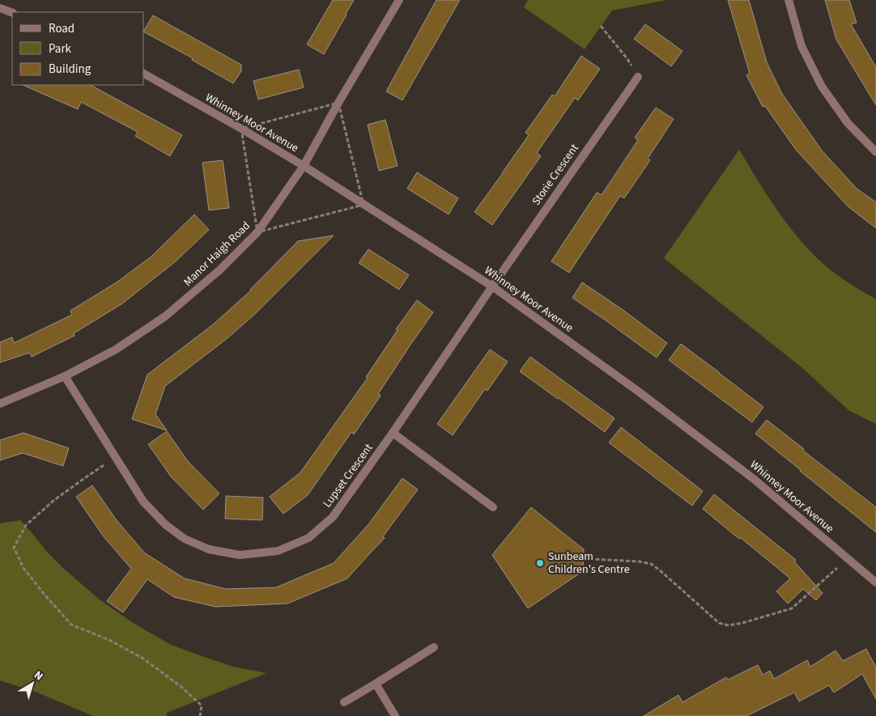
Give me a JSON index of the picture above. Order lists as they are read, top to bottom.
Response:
{
  "streets": {
    "street": [
      "Whinney Moor Avenue",
      "Storie Crescent",
      "Manor Haigh Road",
      "Lupset Crescent"
    ]
  },
  "crossings": [
    ["Whinney Moor Avenue", "Storie Crescent"],
    ["Whinney Moor Avenue", "Manor Haigh Road"],
    ["Whinney Moor Avenue", "Lupset Crescent"],
    ["Storie Crescent", "Lupset Crescent"],
    ["Manor Haigh Road", "Lupset Crescent"]
  ],
  "places": ["Sunbeam Children's Centre"],
  "legend": ["Road", "Park", "Building"],
  "north": "top right"
}
